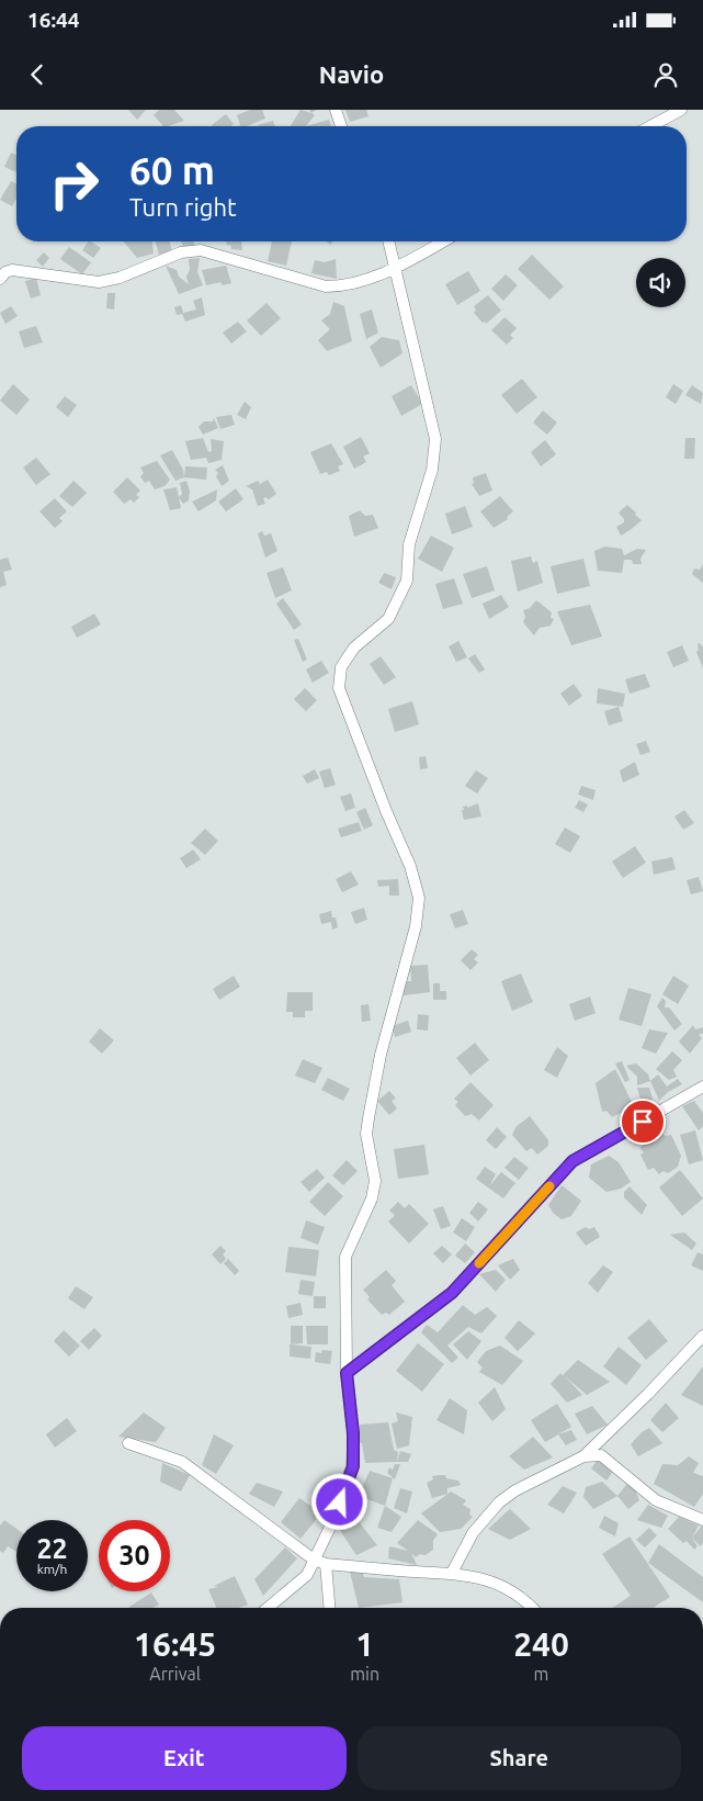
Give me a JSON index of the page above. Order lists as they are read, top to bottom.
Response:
{
  "page": {
    "status": "16:44",
    "header": "Navio",
    "turn": ["60 m", "Turn right"],
    "speed": "22 km/h",
    "limit": "30",
    "eta": [
      "16:45",
      "Arrival",
      "1",
      "min",
      "240",
      "m"
    ],
    "buttons": ["Exit", "Share"]
  }
}
